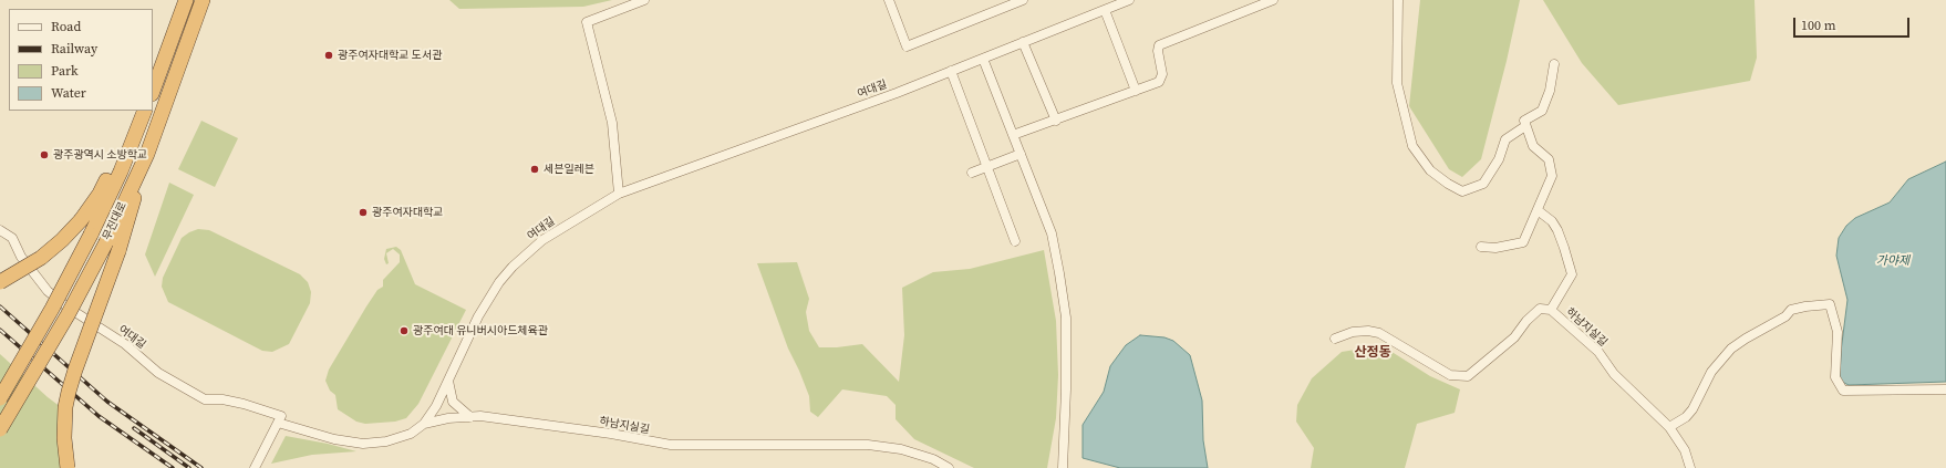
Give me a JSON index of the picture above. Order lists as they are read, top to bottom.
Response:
{
  "streets": {
    "highway": ["무진대로"],
    "street": ["여대길", "하남지실길"]
  },
  "crossings": [
    ["여대길", "하남지실길"]
  ],
  "districts": ["산정동"],
  "water": ["가야제"],
  "places": [
    "광주여자대학교 도서관",
    "광주광역시 소방학교",
    "세븐일레븐",
    "광주여자대학교",
    "광주여대 유니버시아드체육관"
  ],
  "legend": [
    "Road",
    "Railway",
    "Park",
    "Water"
  ],
  "scale_bar": "100 m"
}
